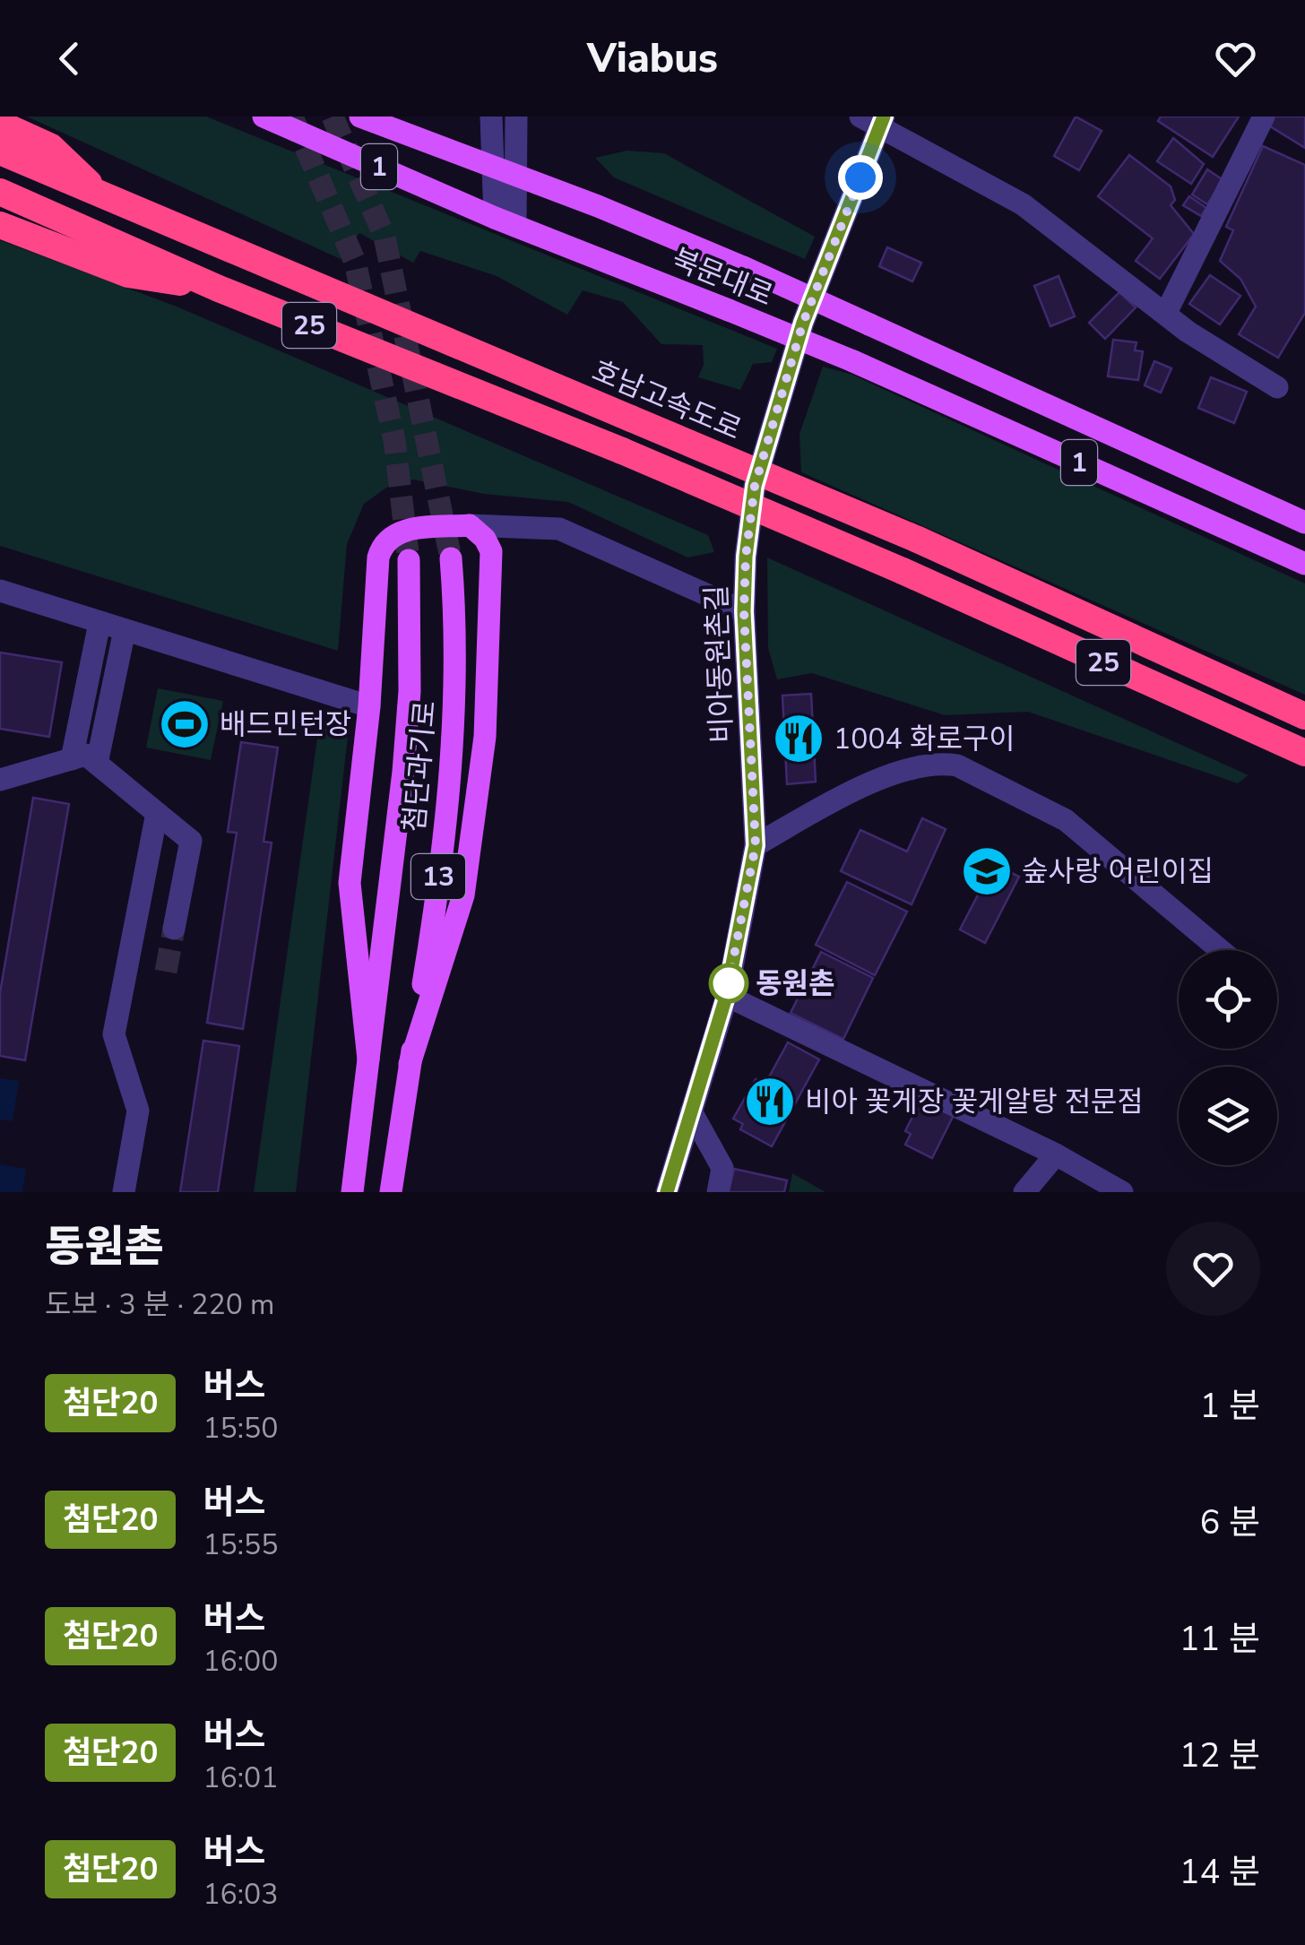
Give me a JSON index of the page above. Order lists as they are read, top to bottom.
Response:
{
  "streets": {
    "highway": ["25", "호남고속도로"],
    "main road": [
      "1",
      "북문대로",
      "첨단과기로",
      "13"
    ],
    "street": ["비아동원촌길"]
  },
  "places": {
    "sports": ["배드민턴장"],
    "restaurant": ["1004 화로구이", "비아 꽃게장 꽃게알탕 전문점"],
    "school or university": ["숲사랑 어린이집"],
    "other": ["동원촌"]
  },
  "lines": ["bus line 첨단20"],
  "page": {
    "header": "Viabus",
    "heading": ["동원촌", "도보 · 3 분 · 220 m"],
    "list": [
      {
        "mark": "첨단20",
        "name": "버스",
        "note": "15:50",
        "value": "1 분"
      },
      {
        "mark": "첨단20",
        "name": "버스",
        "note": "15:55",
        "value": "6 분"
      },
      {
        "mark": "첨단20",
        "name": "버스",
        "note": "16:00",
        "value": "11 분"
      },
      {
        "mark": "첨단20",
        "name": "버스",
        "note": "16:01",
        "value": "12 분"
      },
      {
        "mark": "첨단20",
        "name": "버스",
        "note": "16:03",
        "value": "14 분"
      }
    ]
  }
}
